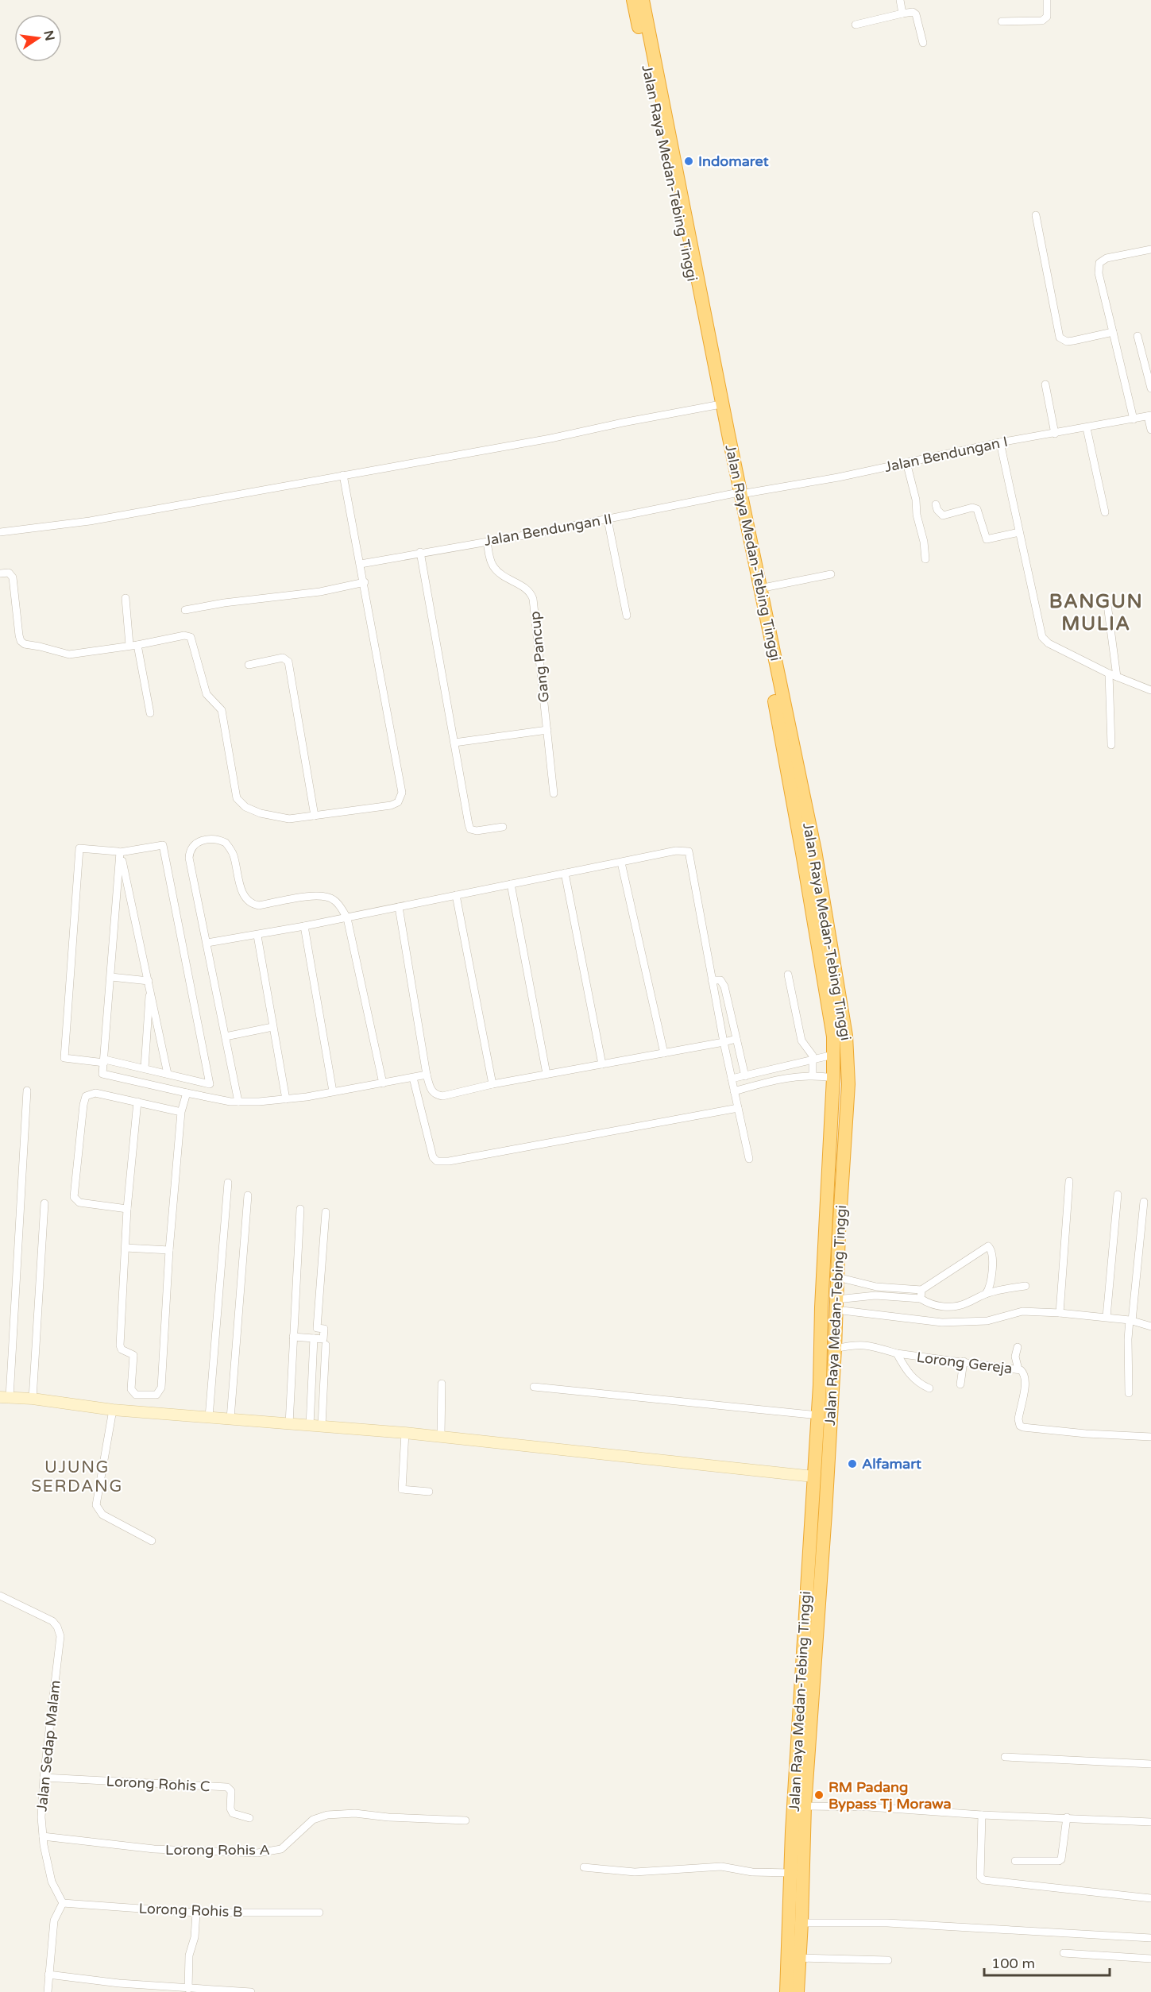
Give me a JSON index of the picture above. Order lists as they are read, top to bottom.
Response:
{
  "streets": {
    "highway": ["Jalan Raya Medan-Tebing Tinggi"],
    "street": [
      "Jalan Bendungan I",
      "Jalan Bendungan II",
      "Gang Pancup",
      "Lorong Gereja",
      "Jalan Sedap Malam",
      "Lorong Rohis C",
      "Lorong Rohis A",
      "Lorong Rohis B"
    ]
  },
  "crossings": [
    ["Jalan Raya Medan-Tebing Tinggi", "Jalan Bendungan I"],
    ["Jalan Raya Medan-Tebing Tinggi", "Jalan Bendungan II"],
    ["Jalan Raya Medan-Tebing Tinggi", "Lorong Gereja"],
    ["Jalan Bendungan I", "Jalan Bendungan II"],
    ["Jalan Bendungan II", "Gang Pancup"],
    ["Jalan Sedap Malam", "Lorong Rohis C"],
    ["Jalan Sedap Malam", "Lorong Rohis A"],
    ["Jalan Sedap Malam", "Lorong Rohis B"]
  ],
  "districts": ["BANGUN MULIA", "UJUNG SERDANG"],
  "places": ["Indomaret", "Alfamart", "RM Padang Bypass Tj Morawa"],
  "scale_bar": "100 m",
  "north": "right"
}
